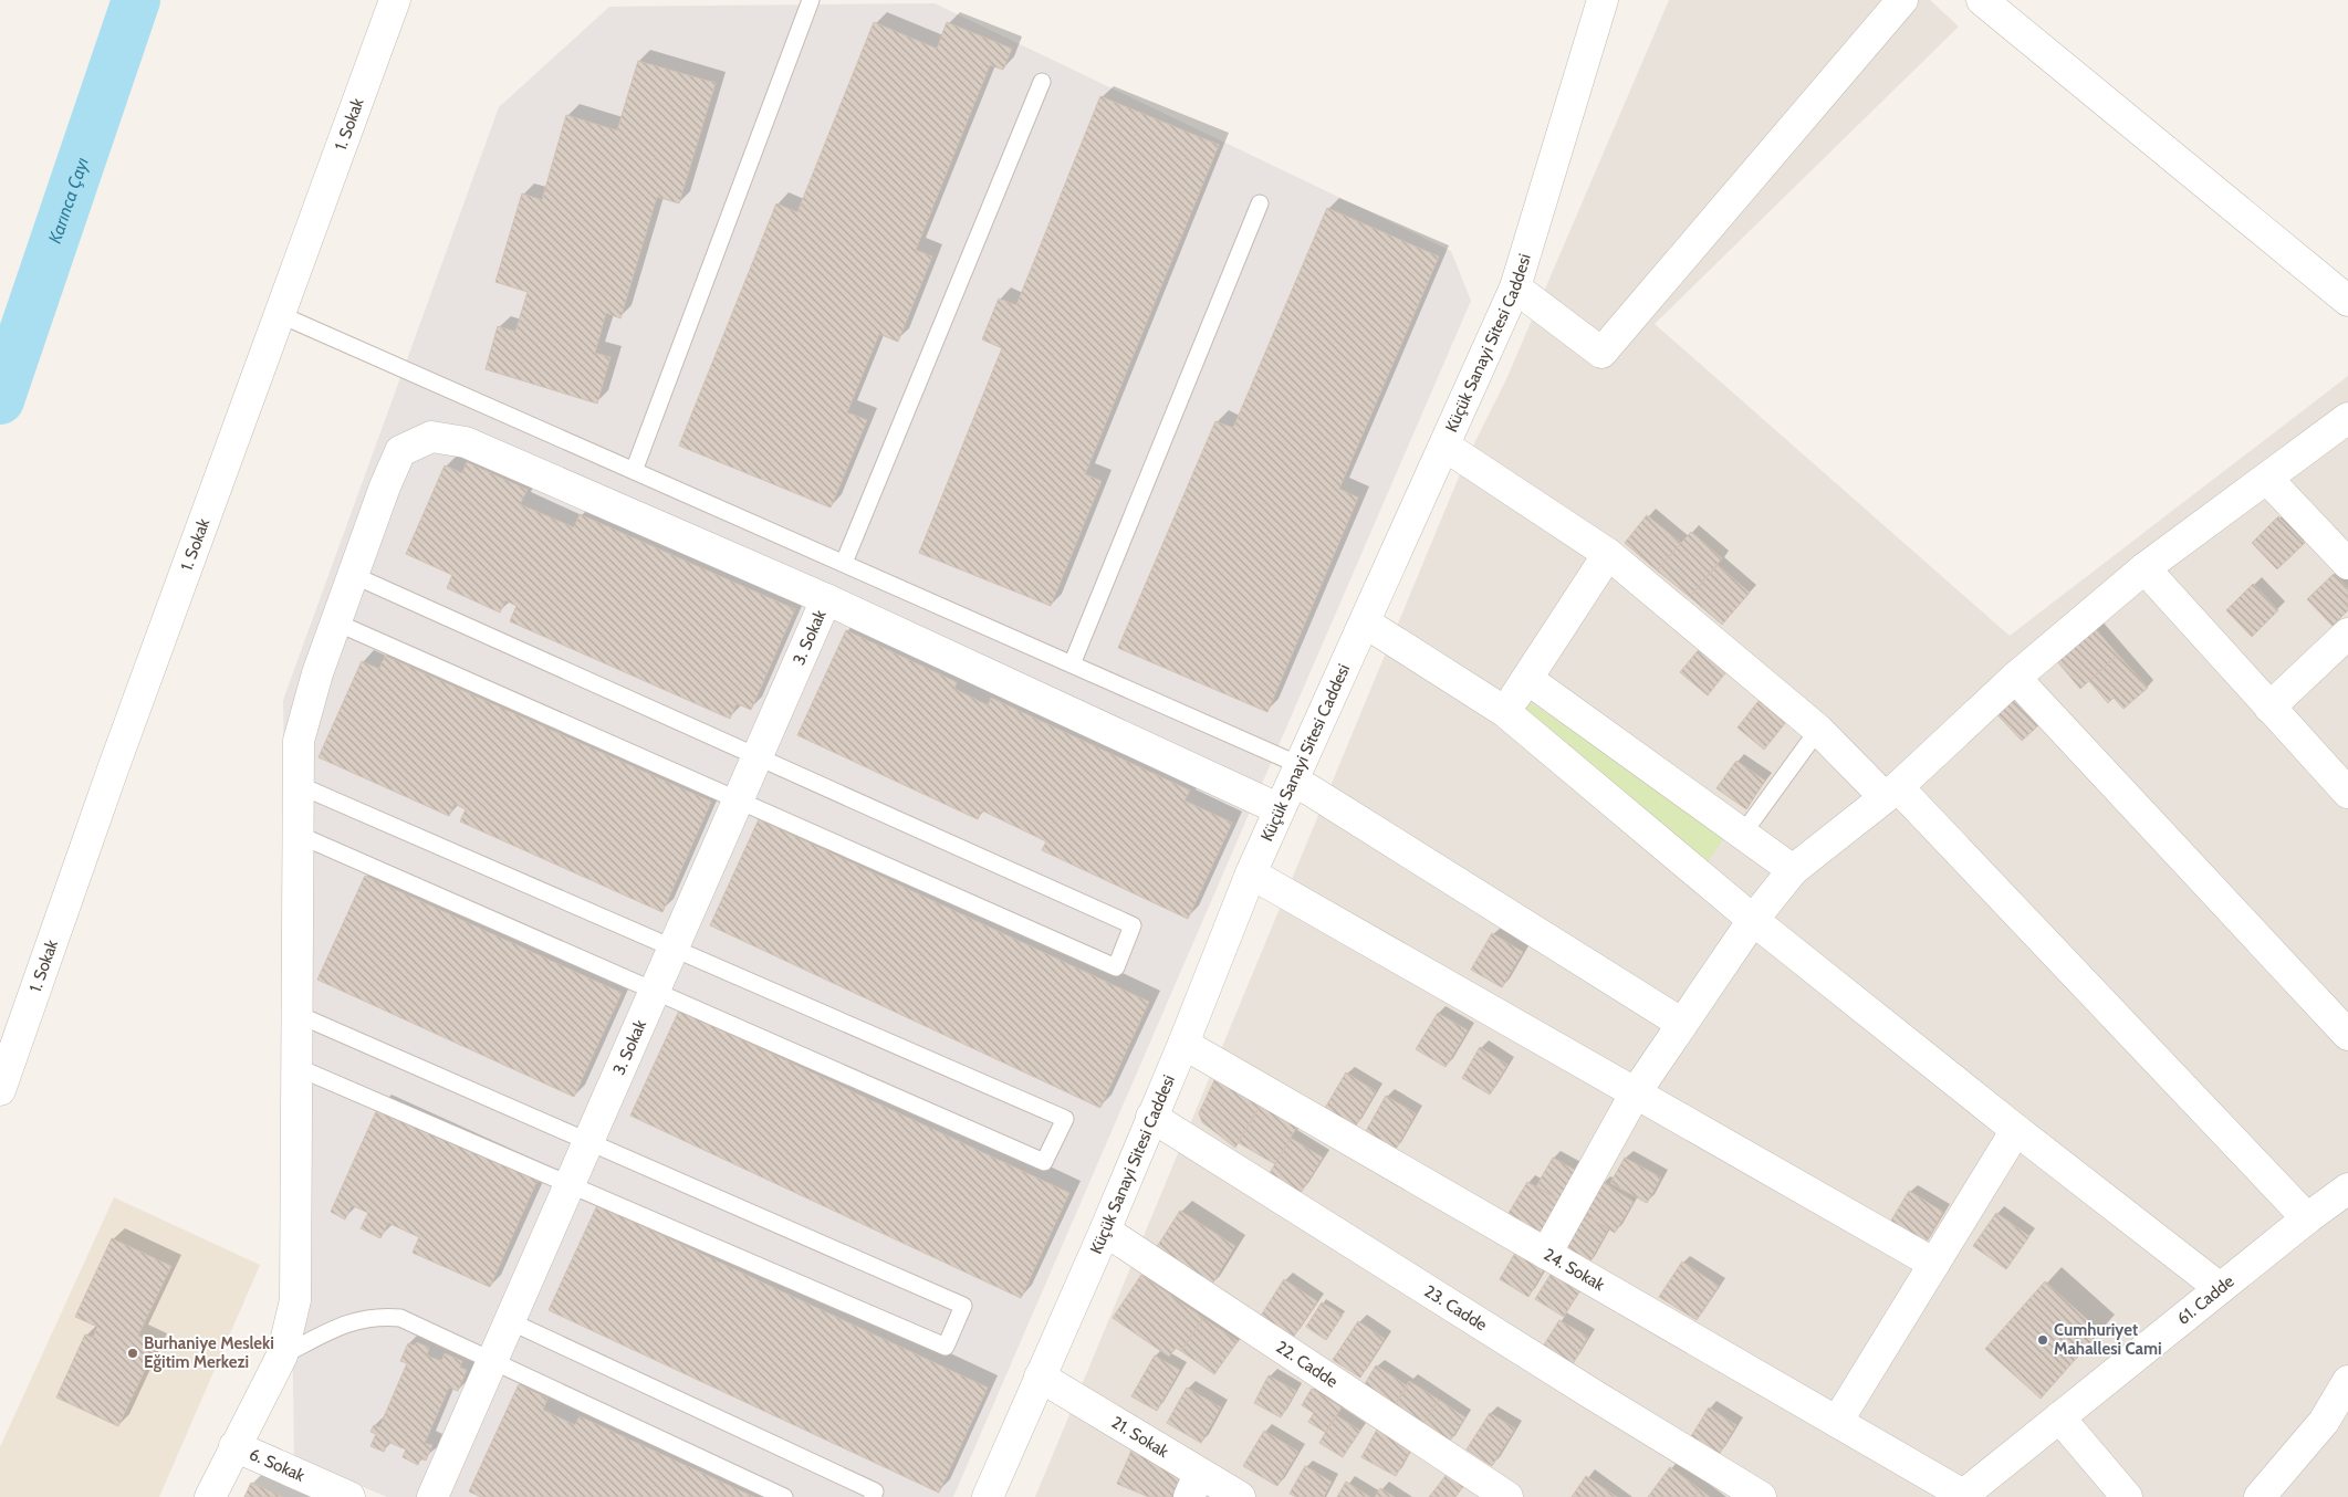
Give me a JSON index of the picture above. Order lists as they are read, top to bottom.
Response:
{
  "streets": {
    "street": [
      "1. Sokak",
      "Küçük Sanayi Sitesi Caddesi",
      "3. Sokak",
      "24. Sokak",
      "61. Cadde",
      "23. Cadde",
      "22. Cadde",
      "21. Sokak",
      "6. Sokak"
    ]
  },
  "crossings": [
    ["Küçük Sanayi Sitesi Caddesi", "24. Sokak"],
    ["Küçük Sanayi Sitesi Caddesi", "23. Cadde"],
    ["Küçük Sanayi Sitesi Caddesi", "22. Cadde"],
    ["Küçük Sanayi Sitesi Caddesi", "21. Sokak"],
    ["24. Sokak", "61. Cadde"]
  ],
  "water": ["Karınca Çayı"],
  "places": ["Cumhuriyet Mahallesi Cami", "Burhaniye Mesleki Eğitim Merkezi"]
}
